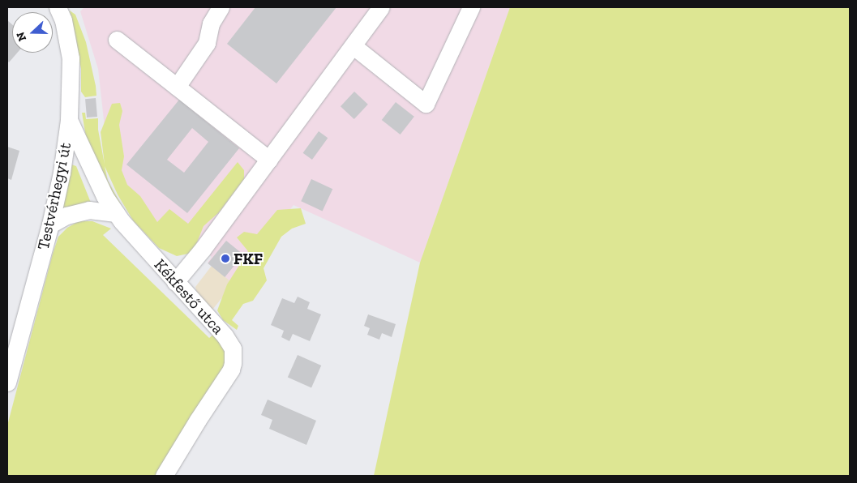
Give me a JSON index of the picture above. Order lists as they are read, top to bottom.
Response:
{
  "streets": {
    "street": ["Testvérhegyi út", "Kékfestő utca"]
  },
  "crossings": [
    ["Testvérhegyi út", "Kékfestő utca"]
  ],
  "places": ["FKF"],
  "north": "left"
}
